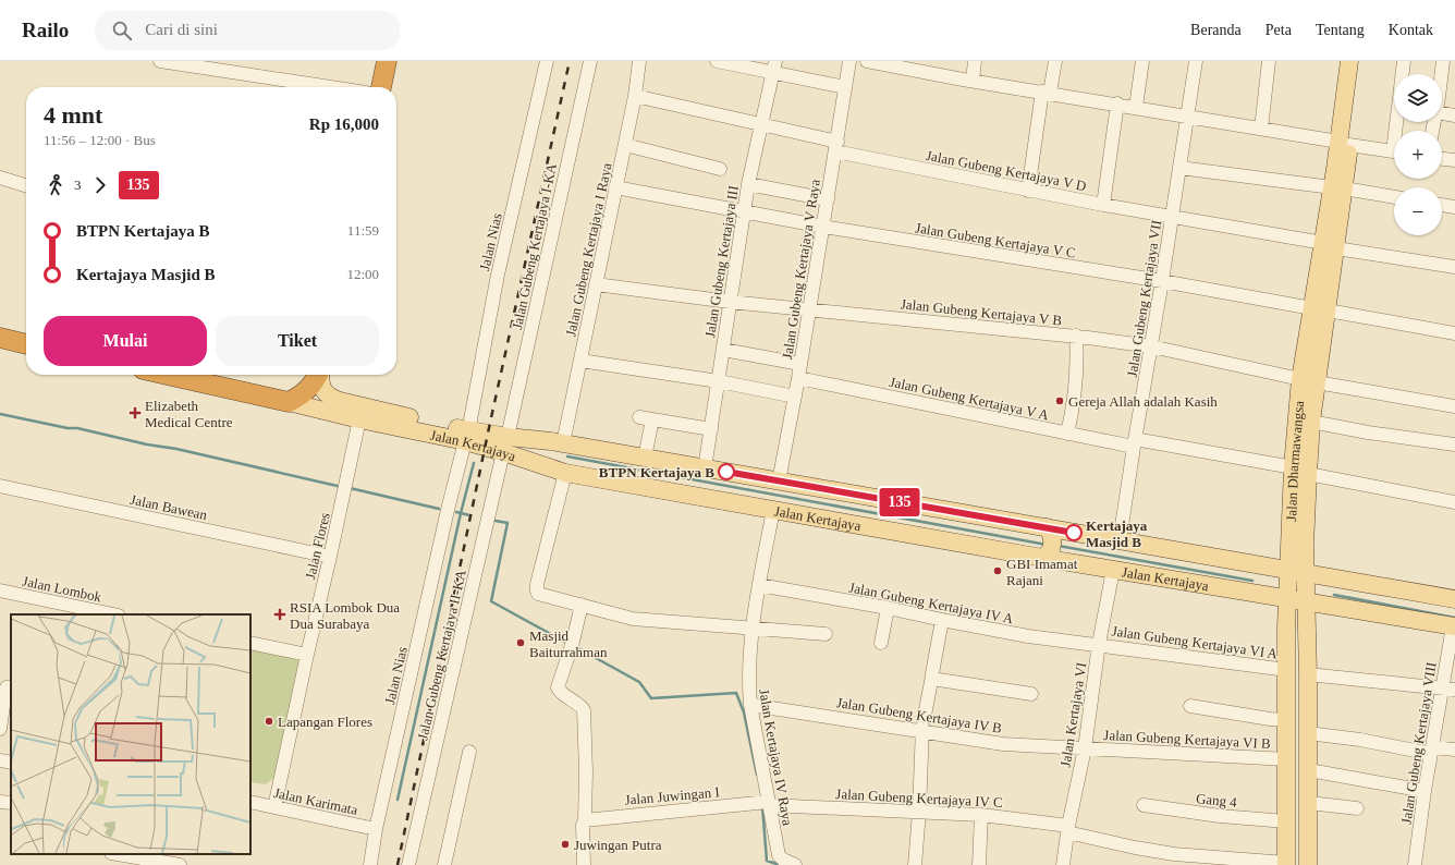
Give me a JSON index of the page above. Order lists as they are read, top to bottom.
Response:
{
  "streets": {
    "main road": ["Jalan Kertajaya", "Jalan Dharmawangsa"],
    "street": [
      "Jalan Gubeng Kertajaya V D",
      "Jalan Gubeng Kertajaya V C",
      "Jalan Nias",
      "Jalan Gubeng Kertajaya I-KA",
      "Jalan Gubeng Kertajaya I Raya",
      "Jalan Gubeng Kertajaya III",
      "Jalan Gubeng Kertajaya V Raya",
      "Jalan Gubeng Kertajaya VII",
      "Jalan Gubeng Kertajaya V B",
      "Jalan Gubeng Kertajaya V A",
      "Jalan Bawean",
      "Jalan Flores",
      "Jalan Lombok",
      "Jalan Gubeng Kertajaya IV A",
      "Jalan Gubeng Kertajaya VI A",
      "Jalan Gubeng Kertajaya II-KA",
      "Jalan Gubeng Kertajaya IV B",
      "Jalan Kertajaya VI",
      "Jalan Gubeng Kertajaya VI B",
      "Jalan Gubeng Kertajaya VIII",
      "Jalan Kertajaya IV Raya",
      "Jalan Juwingan I",
      "Jalan Gubeng Kertajaya IV C",
      "Gang 4",
      "Jalan Karimata"
    ]
  },
  "crossings": [
    ["Jalan Gubeng Kertajaya V D", "Jalan Gubeng Kertajaya I Raya"],
    ["Jalan Gubeng Kertajaya V D", "Jalan Gubeng Kertajaya III"],
    ["Jalan Gubeng Kertajaya V D", "Jalan Gubeng Kertajaya V Raya"],
    ["Jalan Gubeng Kertajaya V D", "Jalan Gubeng Kertajaya VII"],
    ["Jalan Gubeng Kertajaya V D", "Jalan Dharmawangsa"],
    ["Jalan Gubeng Kertajaya V C", "Jalan Gubeng Kertajaya I Raya"],
    ["Jalan Gubeng Kertajaya V C", "Jalan Gubeng Kertajaya III"],
    ["Jalan Gubeng Kertajaya V C", "Jalan Gubeng Kertajaya V Raya"],
    ["Jalan Gubeng Kertajaya V C", "Jalan Gubeng Kertajaya VII"],
    ["Jalan Gubeng Kertajaya V C", "Jalan Dharmawangsa"],
    ["Jalan Nias", "Jalan Kertajaya"],
    ["Jalan Nias", "Jalan Karimata"],
    ["Jalan Gubeng Kertajaya I-KA", "Jalan Kertajaya"],
    ["Jalan Gubeng Kertajaya I-KA", "Jalan Gubeng Kertajaya II-KA"],
    ["Jalan Gubeng Kertajaya I Raya", "Jalan Gubeng Kertajaya V B"],
    ["Jalan Gubeng Kertajaya I Raya", "Jalan Kertajaya"],
    ["Jalan Gubeng Kertajaya III", "Jalan Gubeng Kertajaya V B"],
    ["Jalan Gubeng Kertajaya III", "Jalan Kertajaya"],
    ["Jalan Gubeng Kertajaya V Raya", "Jalan Gubeng Kertajaya V B"],
    ["Jalan Gubeng Kertajaya V Raya", "Jalan Gubeng Kertajaya V A"],
    ["Jalan Gubeng Kertajaya V Raya", "Jalan Kertajaya"],
    ["Jalan Gubeng Kertajaya VII", "Jalan Gubeng Kertajaya V B"],
    ["Jalan Gubeng Kertajaya VII", "Jalan Gubeng Kertajaya V A"],
    ["Jalan Gubeng Kertajaya VII", "Jalan Kertajaya"],
    ["Jalan Gubeng Kertajaya V B", "Jalan Dharmawangsa"],
    ["Jalan Gubeng Kertajaya V A", "Jalan Dharmawangsa"],
    ["Jalan Kertajaya", "Jalan Dharmawangsa"],
    ["Jalan Kertajaya", "Jalan Flores"],
    ["Jalan Kertajaya", "Jalan Gubeng Kertajaya II-KA"],
    ["Jalan Kertajaya", "Jalan Kertajaya VI"],
    ["Jalan Kertajaya", "Jalan Gubeng Kertajaya VIII"],
    ["Jalan Kertajaya", "Jalan Kertajaya IV Raya"],
    ["Jalan Dharmawangsa", "Jalan Gubeng Kertajaya VI A"],
    ["Jalan Dharmawangsa", "Jalan Gubeng Kertajaya VI B"],
    ["Jalan Dharmawangsa", "Jalan Gubeng Kertajaya IV C"],
    ["Jalan Dharmawangsa", "Gang 4"],
    ["Jalan Bawean", "Jalan Flores"],
    ["Jalan Flores", "Jalan Karimata"],
    ["Jalan Gubeng Kertajaya IV A", "Jalan Gubeng Kertajaya VI A"],
    ["Jalan Gubeng Kertajaya IV A", "Jalan Kertajaya VI"],
    ["Jalan Gubeng Kertajaya IV A", "Jalan Kertajaya IV Raya"],
    ["Jalan Gubeng Kertajaya VI A", "Jalan Kertajaya VI"],
    ["Jalan Gubeng Kertajaya IV B", "Jalan Kertajaya VI"],
    ["Jalan Gubeng Kertajaya IV B", "Jalan Gubeng Kertajaya VI B"],
    ["Jalan Gubeng Kertajaya IV B", "Jalan Kertajaya IV Raya"],
    ["Jalan Kertajaya VI", "Jalan Gubeng Kertajaya VI B"],
    ["Jalan Kertajaya VI", "Jalan Gubeng Kertajaya IV C"],
    ["Jalan Kertajaya IV Raya", "Jalan Juwingan I"],
    ["Jalan Kertajaya IV Raya", "Jalan Gubeng Kertajaya IV C"],
    ["Jalan Juwingan I", "Jalan Gubeng Kertajaya IV C"]
  ],
  "places": {
    "other": [
      "Gereja Allah adalah Kasih",
      "BTPN Kertajaya B",
      "Kertajaya Masjid B",
      "GBI Imamat Rajani",
      "Masjid Baiturrahman",
      "Lapangan Flores",
      "Juwingan Putra"
    ],
    "health": ["Elizabeth Medical Centre", "RSIA Lombok Dua Dua Surabaya"]
  },
  "lines": ["bus line 135"],
  "page": {
    "header": "Railo",
    "search": "Cari di sini",
    "nav": [
      "Beranda",
      "Peta",
      "Tentang",
      "Kontak"
    ],
    "on_map": "135",
    "map_buttons": ["+", "−"],
    "heading": ["4 mnt", "11:56 – 12:00 · Bus", "Rp 16,000"],
    "legs": ["3", "135"],
    "list": [
      {
        "name": "BTPN Kertajaya B",
        "value": "11:59"
      },
      {
        "name": "Kertajaya Masjid B",
        "value": "12:00"
      }
    ],
    "buttons": ["Mulai", "Tiket"]
  }
}
